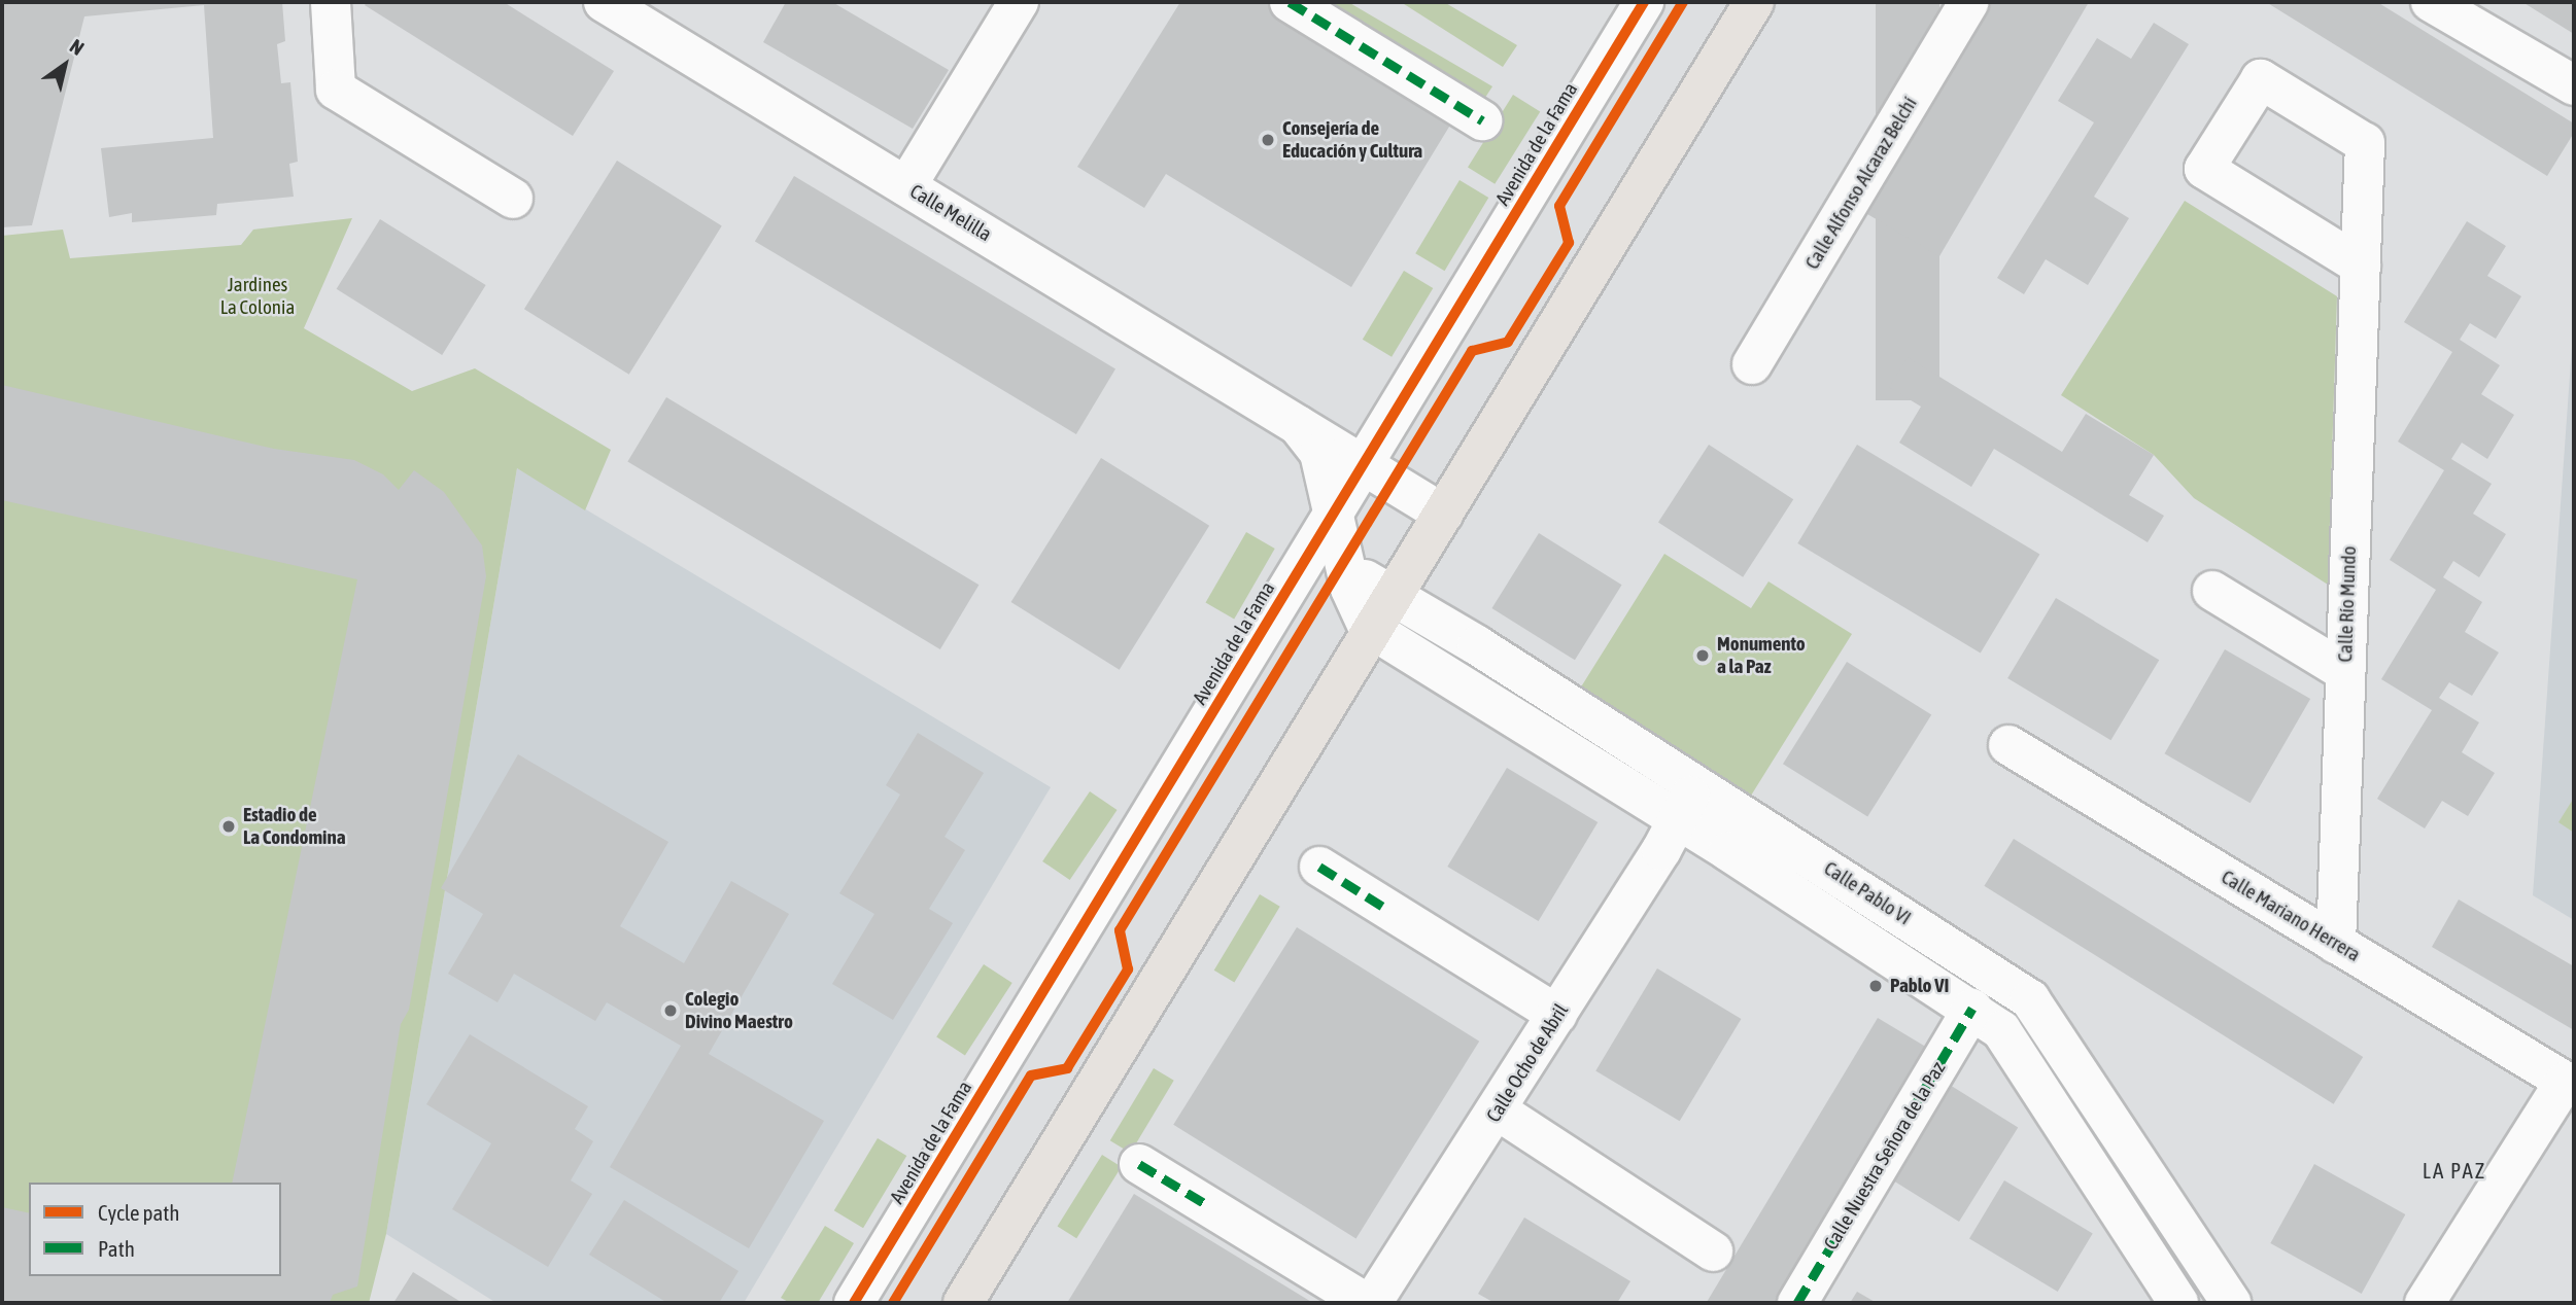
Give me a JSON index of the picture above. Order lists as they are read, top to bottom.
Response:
{
  "streets": {
    "street": [
      "Avenida de la Fama",
      "Calle Alfonso Alcaraz Belchí",
      "Calle Melilla",
      "Calle Río Mundo",
      "Calle Pablo VI",
      "Calle Mariano Herrera",
      "Calle Ocho de Abril",
      "Calle Nuestra Señora de la Paz"
    ]
  },
  "crossings": [
    ["Avenida de la Fama", "Calle Melilla"],
    ["Calle Río Mundo", "Calle Mariano Herrera"],
    ["Calle Pablo VI", "Calle Ocho de Abril"],
    ["Calle Pablo VI", "Calle Nuestra Señora de la Paz"]
  ],
  "districts": ["LA PAZ"],
  "parks": ["Jardines La Colonia"],
  "places": [
    "Consejería de Educación y Cultura",
    "Monumento a la Paz",
    "Estadio de La Condomina",
    "Pablo VI",
    "Colegio Divino Maestro"
  ],
  "legend": ["Cycle path", "Path"],
  "north": "top right"
}
